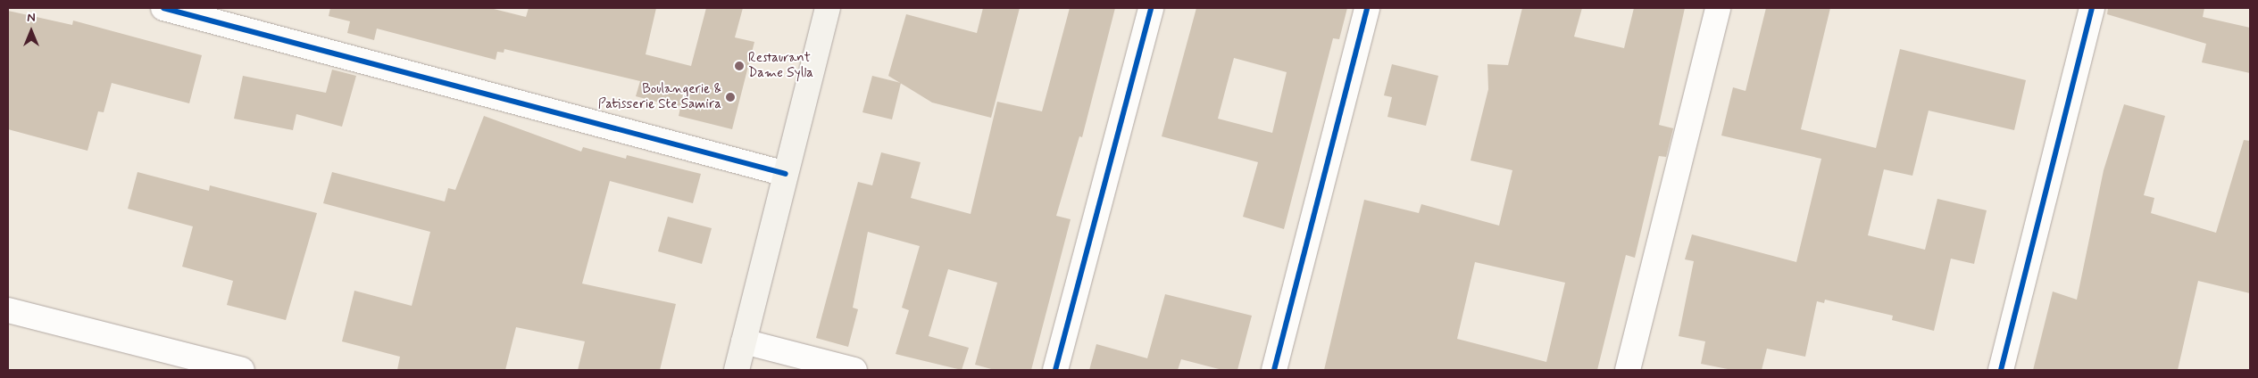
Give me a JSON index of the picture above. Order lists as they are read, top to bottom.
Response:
{
  "places": ["Restaurant Dame Sylla", "Boulangerie & Patisserie Ste Samira"],
  "north": "top"
}
